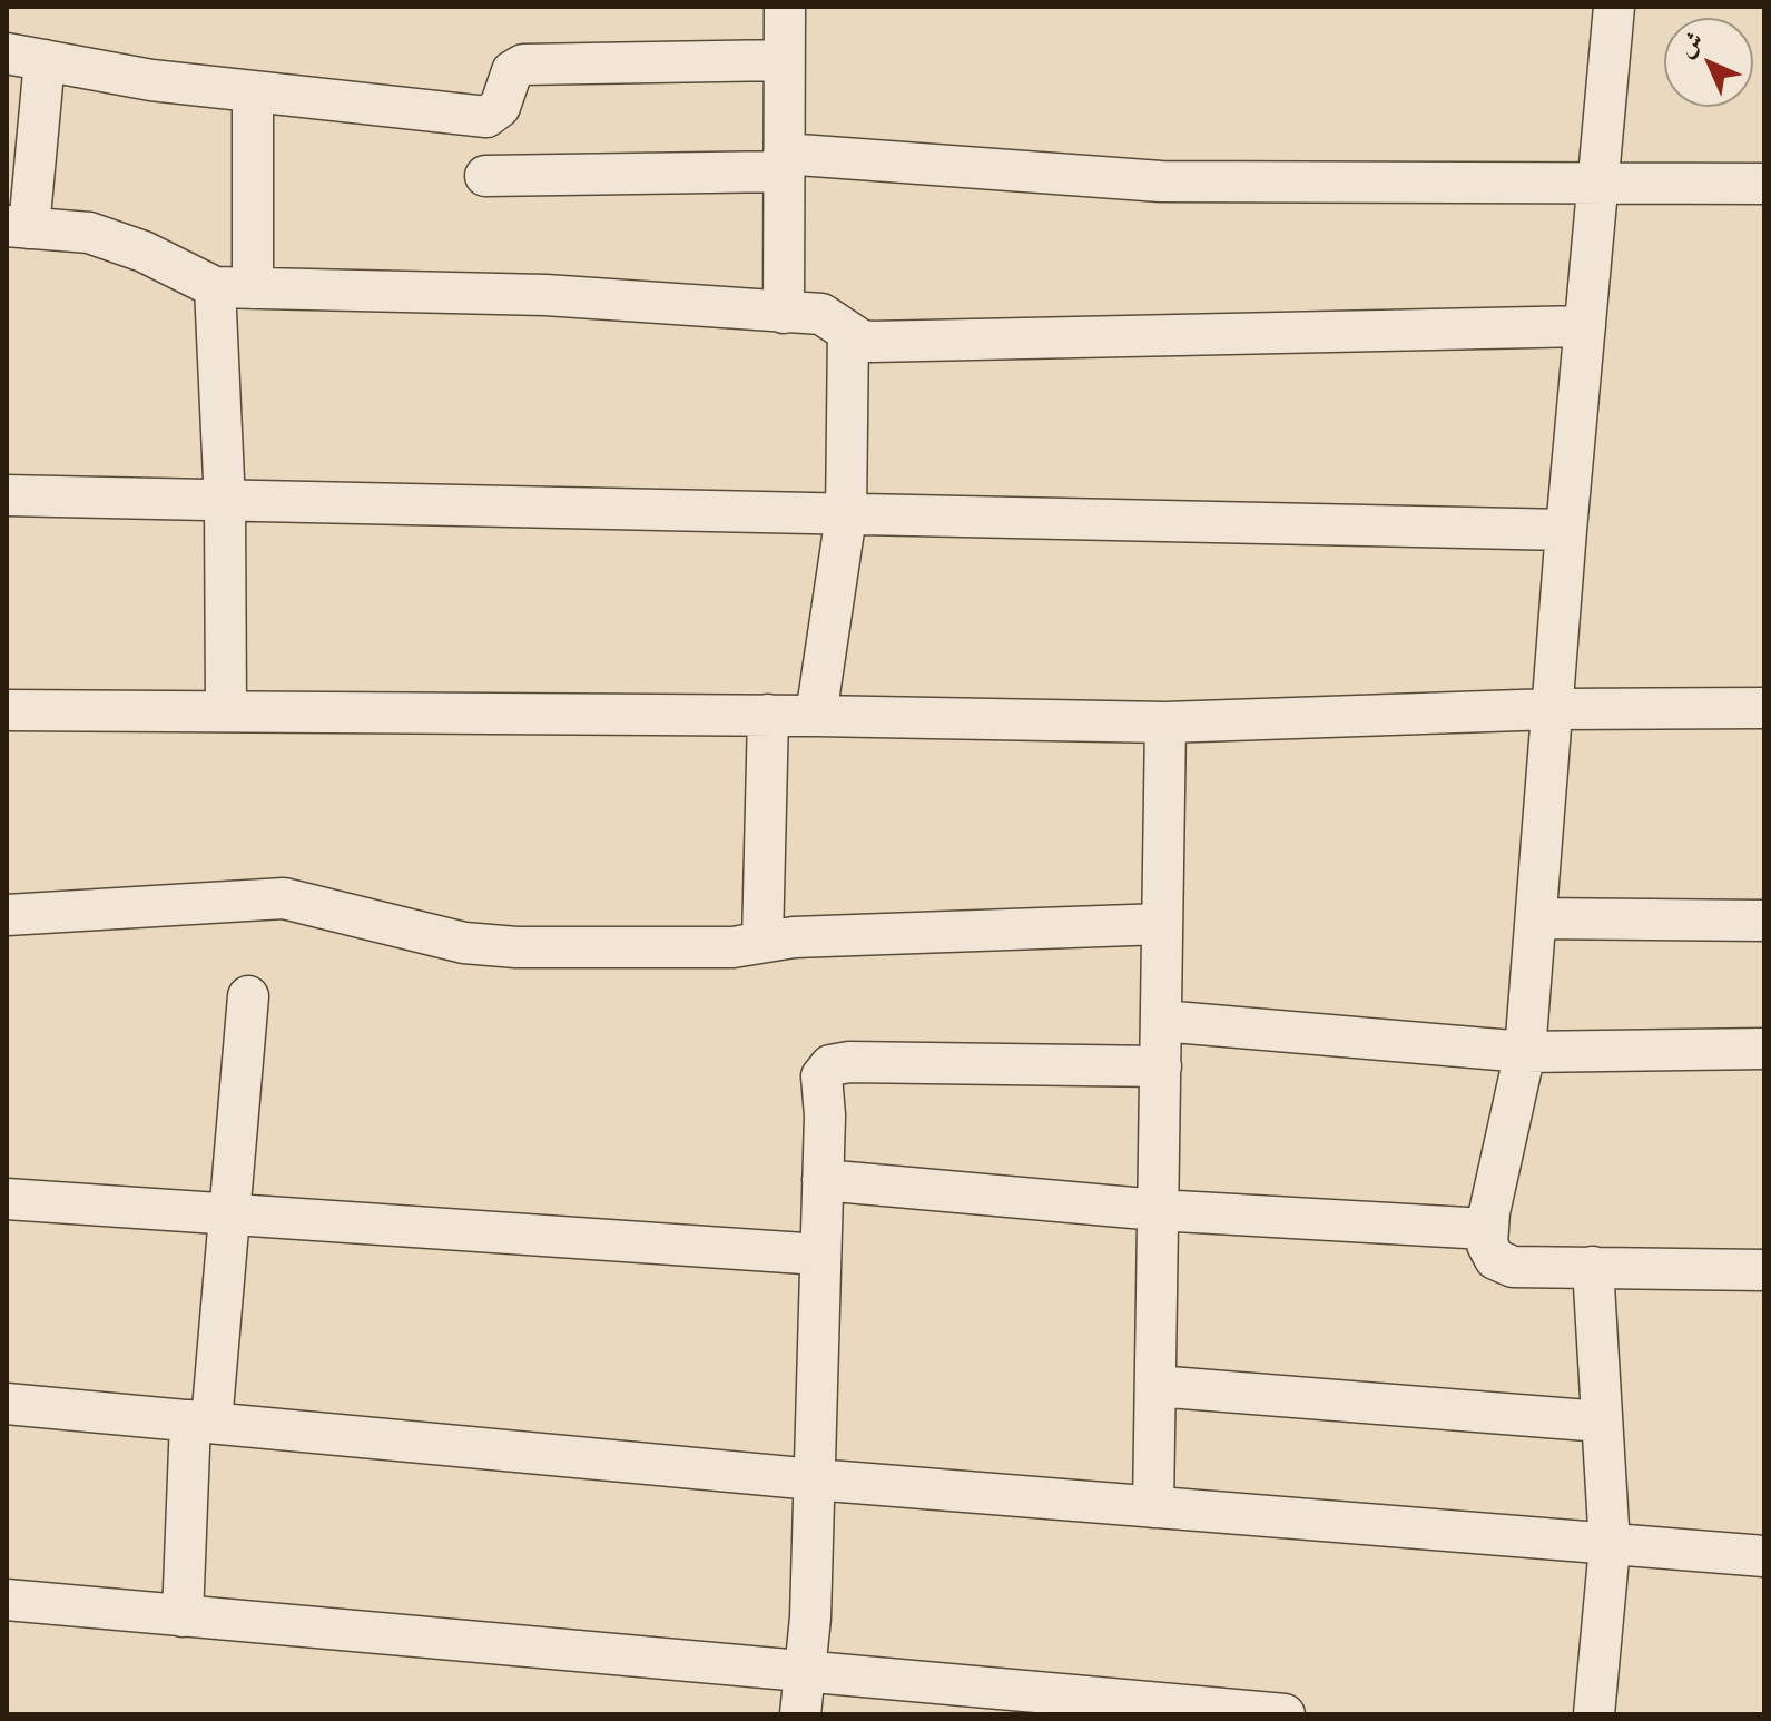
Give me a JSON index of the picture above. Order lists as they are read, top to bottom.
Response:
{
  "north": "top left"
}
